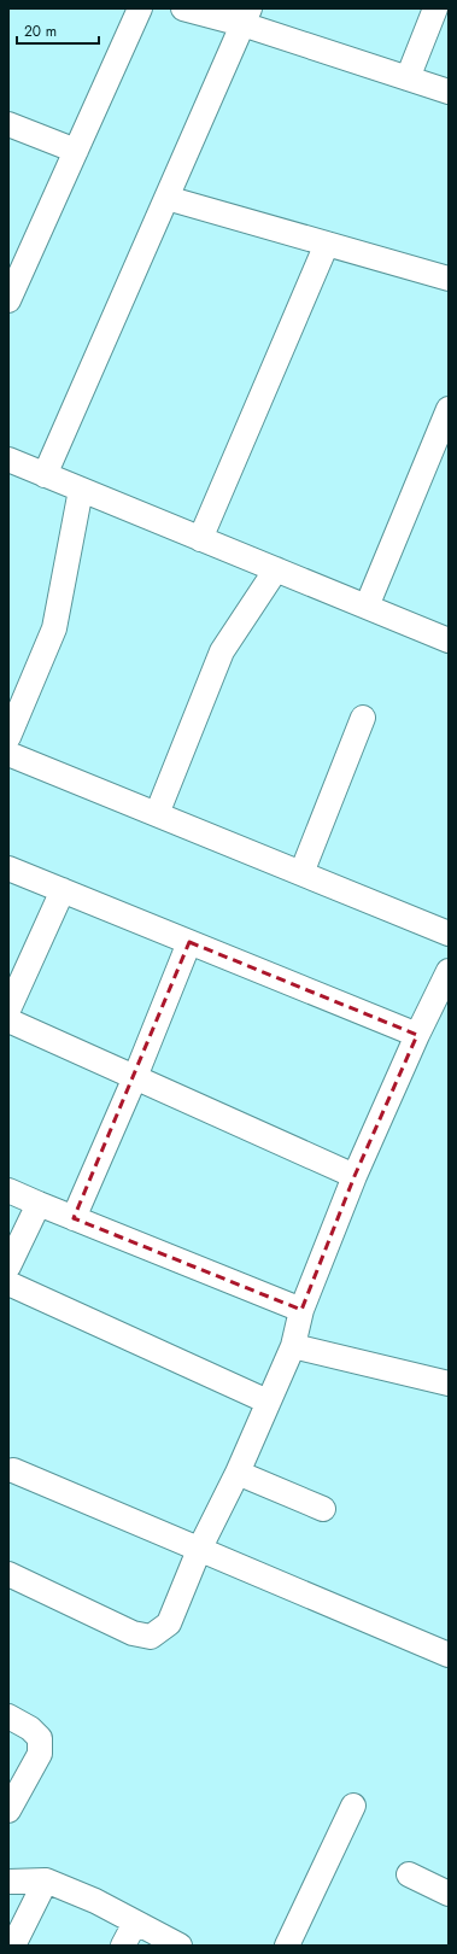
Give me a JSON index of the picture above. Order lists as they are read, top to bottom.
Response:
{
  "scale_bar": "20 m"
}
